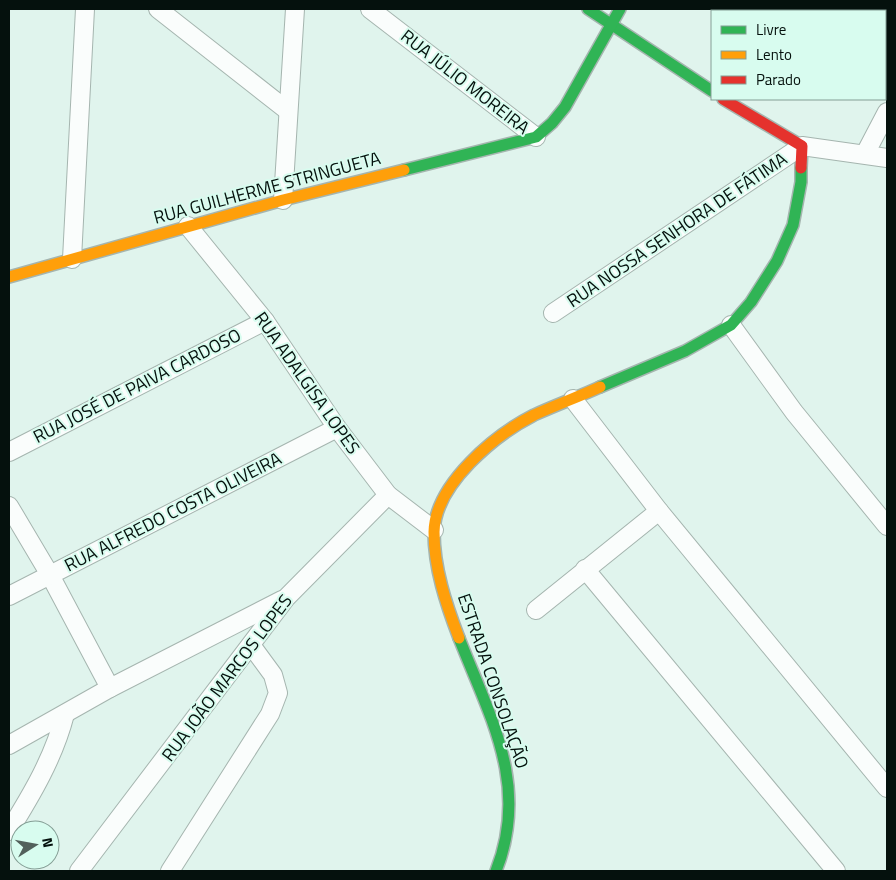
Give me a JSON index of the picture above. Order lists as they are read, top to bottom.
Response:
{
  "streets": {
    "main road": ["RUA GUILHERME STRINGUETA", "ESTRADA CONSOLAÇÃO"],
    "street": [
      "RUA JÚLIO MOREIRA",
      "RUA NOSSA SENHORA DE FÁTIMA",
      "RUA ADALGISA LOPES",
      "RUA JOSÉ DE PAIVA CARDOSO",
      "RUA ALFREDO COSTA OLIVEIRA",
      "RUA JOÃO MARCOS LOPES"
    ]
  },
  "crossings": [
    ["RUA JÚLIO MOREIRA", "RUA GUILHERME STRINGUETA"],
    ["RUA GUILHERME STRINGUETA", "RUA ADALGISA LOPES"],
    ["RUA NOSSA SENHORA DE FÁTIMA", "ESTRADA CONSOLAÇÃO"],
    ["RUA ADALGISA LOPES", "RUA JOSÉ DE PAIVA CARDOSO"],
    ["RUA ADALGISA LOPES", "RUA ALFREDO COSTA OLIVEIRA"],
    ["RUA ADALGISA LOPES", "RUA JOÃO MARCOS LOPES"],
    ["RUA ADALGISA LOPES", "ESTRADA CONSOLAÇÃO"]
  ],
  "legend": ["Livre", "Lento", "Parado"],
  "north": "right"
}
